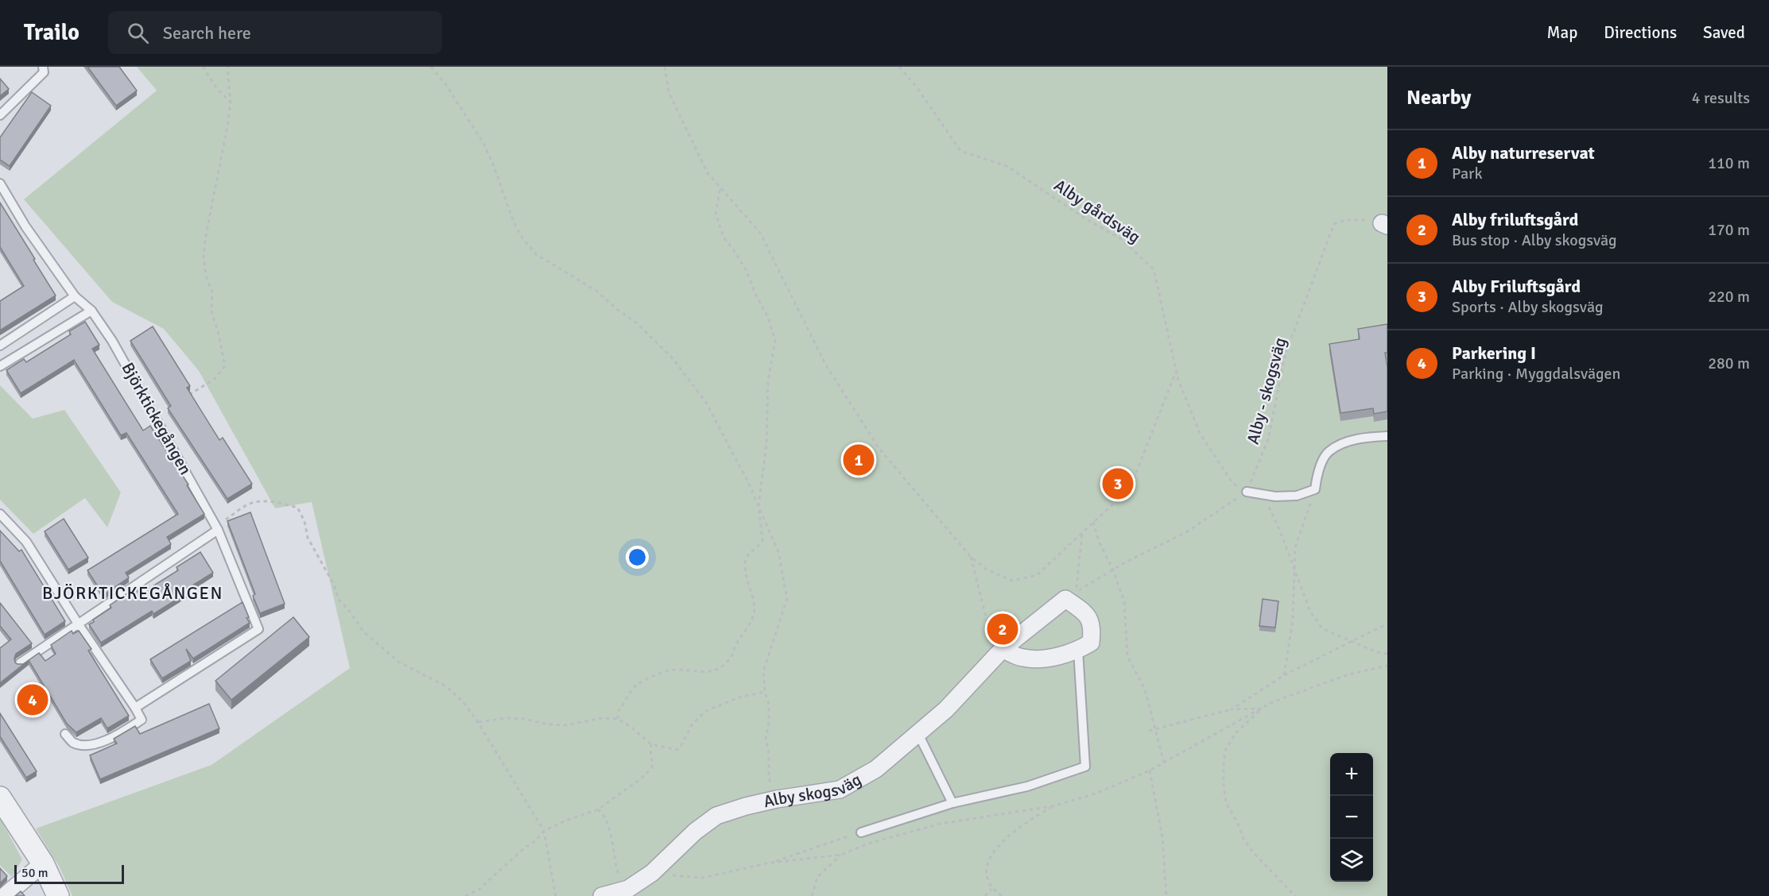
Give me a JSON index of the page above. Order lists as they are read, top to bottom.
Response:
{
  "streets": {
    "street": ["Alby skogsväg"],
    "lane": ["Björktickegången"],
    "path": ["Alby gårdsväg", "Alby - skogsväg"]
  },
  "districts": ["BJÖRKTICKEGÅNGEN"],
  "scale_bar": "50 m",
  "page": {
    "header": "Trailo",
    "search": "Search here",
    "nav": ["Map", "Directions", "Saved"],
    "heading": ["Nearby", "4 results"],
    "list": [
      {
        "mark": "1",
        "name": "Alby naturreservat",
        "note": "Park",
        "value": "110 m"
      },
      {
        "mark": "2",
        "name": "Alby friluftsgård",
        "note": "Bus stop · Alby skogsväg",
        "value": "170 m"
      },
      {
        "mark": "3",
        "name": "Alby Friluftsgård",
        "note": "Sports · Alby skogsväg",
        "value": "220 m"
      },
      {
        "mark": "4",
        "name": "Parkering I",
        "note": "Parking · Myggdalsvägen",
        "value": "280 m"
      }
    ],
    "pins": [
      "1",
      "3",
      "2",
      "4"
    ],
    "map_buttons": ["+", "−"],
    "scale": "50 m"
  }
}
